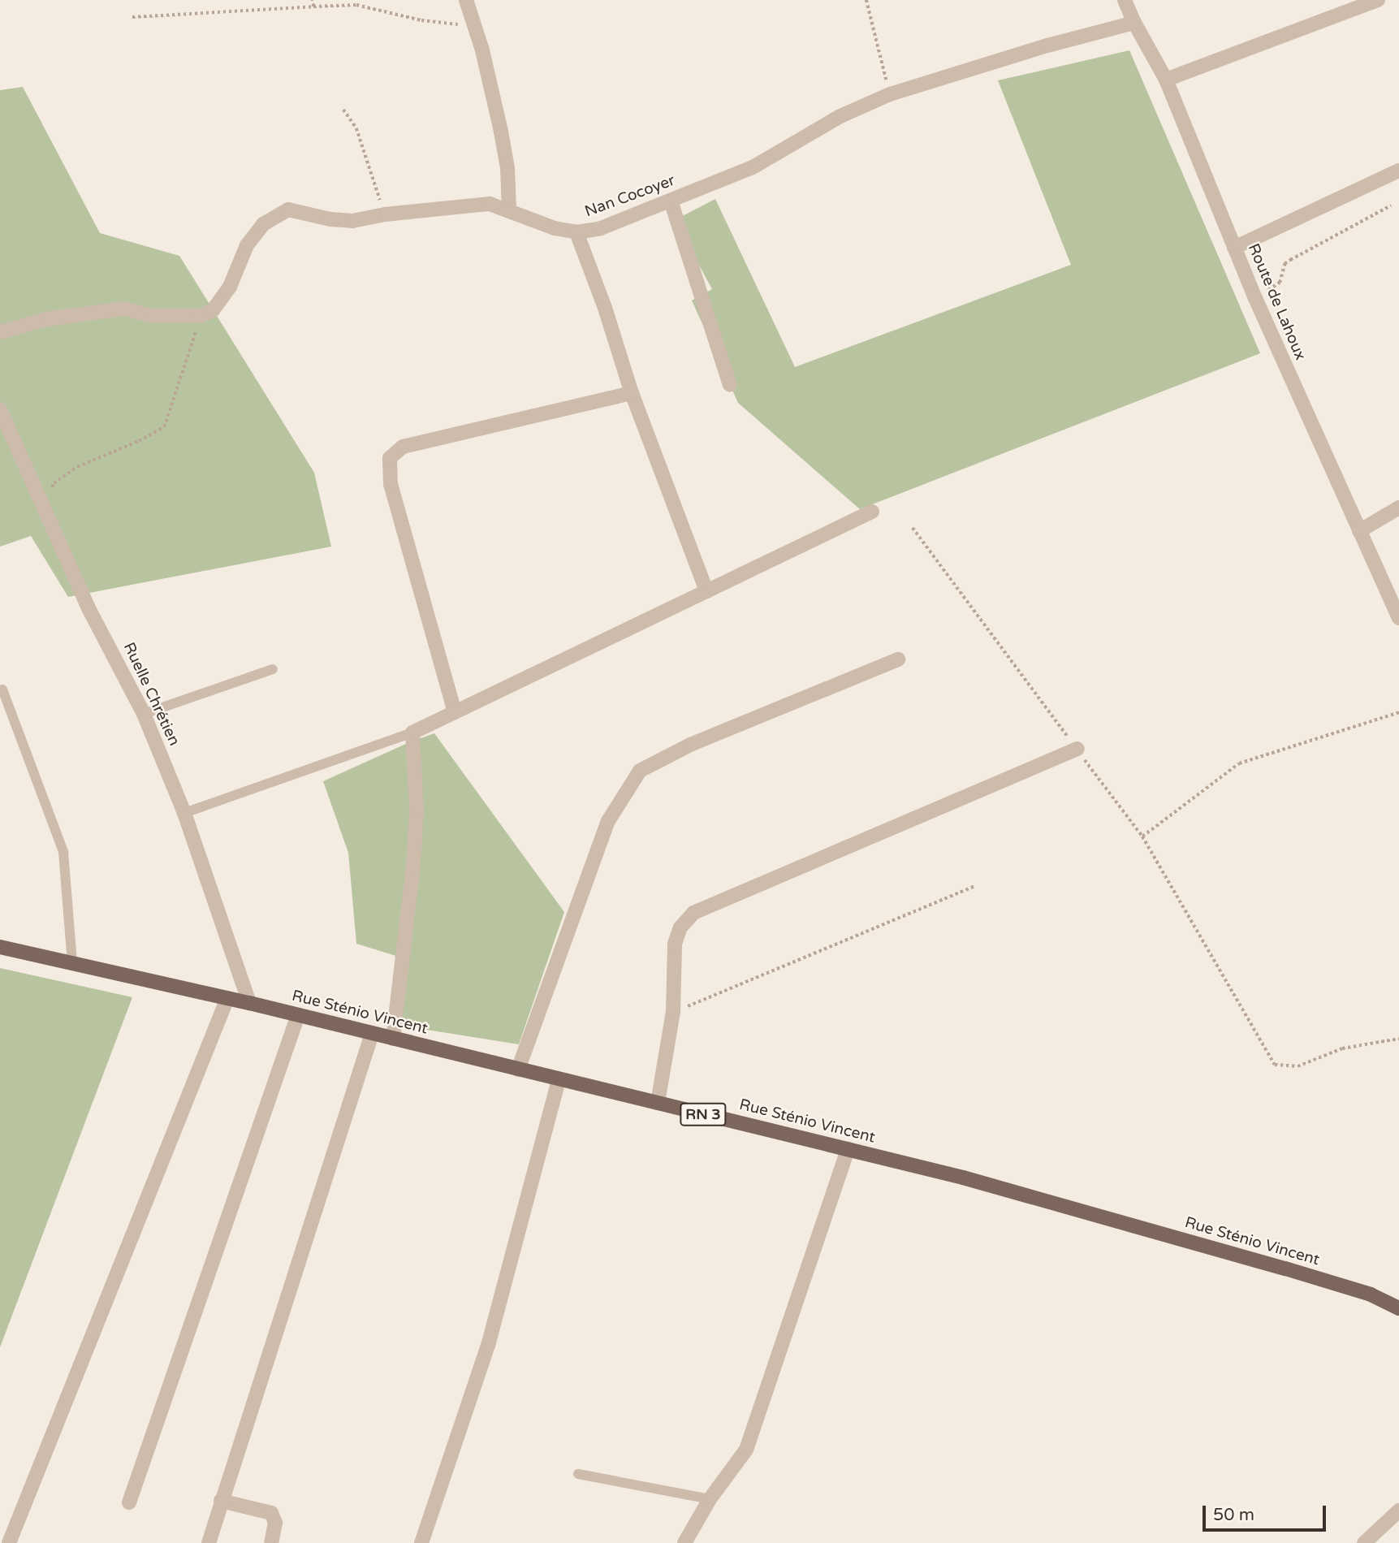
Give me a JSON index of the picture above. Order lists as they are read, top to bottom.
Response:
{
  "streets": {
    "main road": ["Rue Sténio Vincent", "RN 3"],
    "street": ["Nan Cocoyer", "Route de Lahoux", "Ruelle Chrétien"]
  },
  "crossings": [
    ["Nan Cocoyer", "Route de Lahoux"],
    ["Ruelle Chrétien", "Rue Sténio Vincent"]
  ],
  "scale_bar": "50 m"
}
